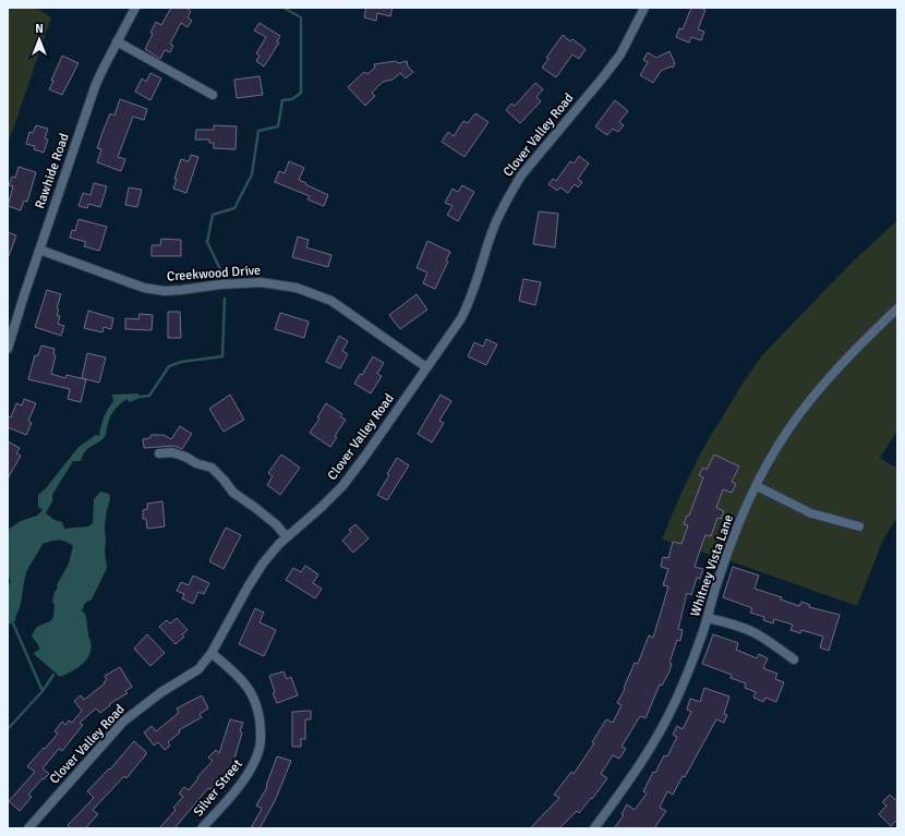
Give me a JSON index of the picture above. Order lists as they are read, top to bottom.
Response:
{
  "streets": {
    "street": [
      "Clover Valley Road",
      "Rawhide Road",
      "Creekwood Drive",
      "Whitney Vista Lane",
      "Silver Street"
    ]
  },
  "crossings": [
    ["Clover Valley Road", "Creekwood Drive"],
    ["Clover Valley Road", "Silver Street"],
    ["Rawhide Road", "Creekwood Drive"]
  ],
  "north": "top"
}
